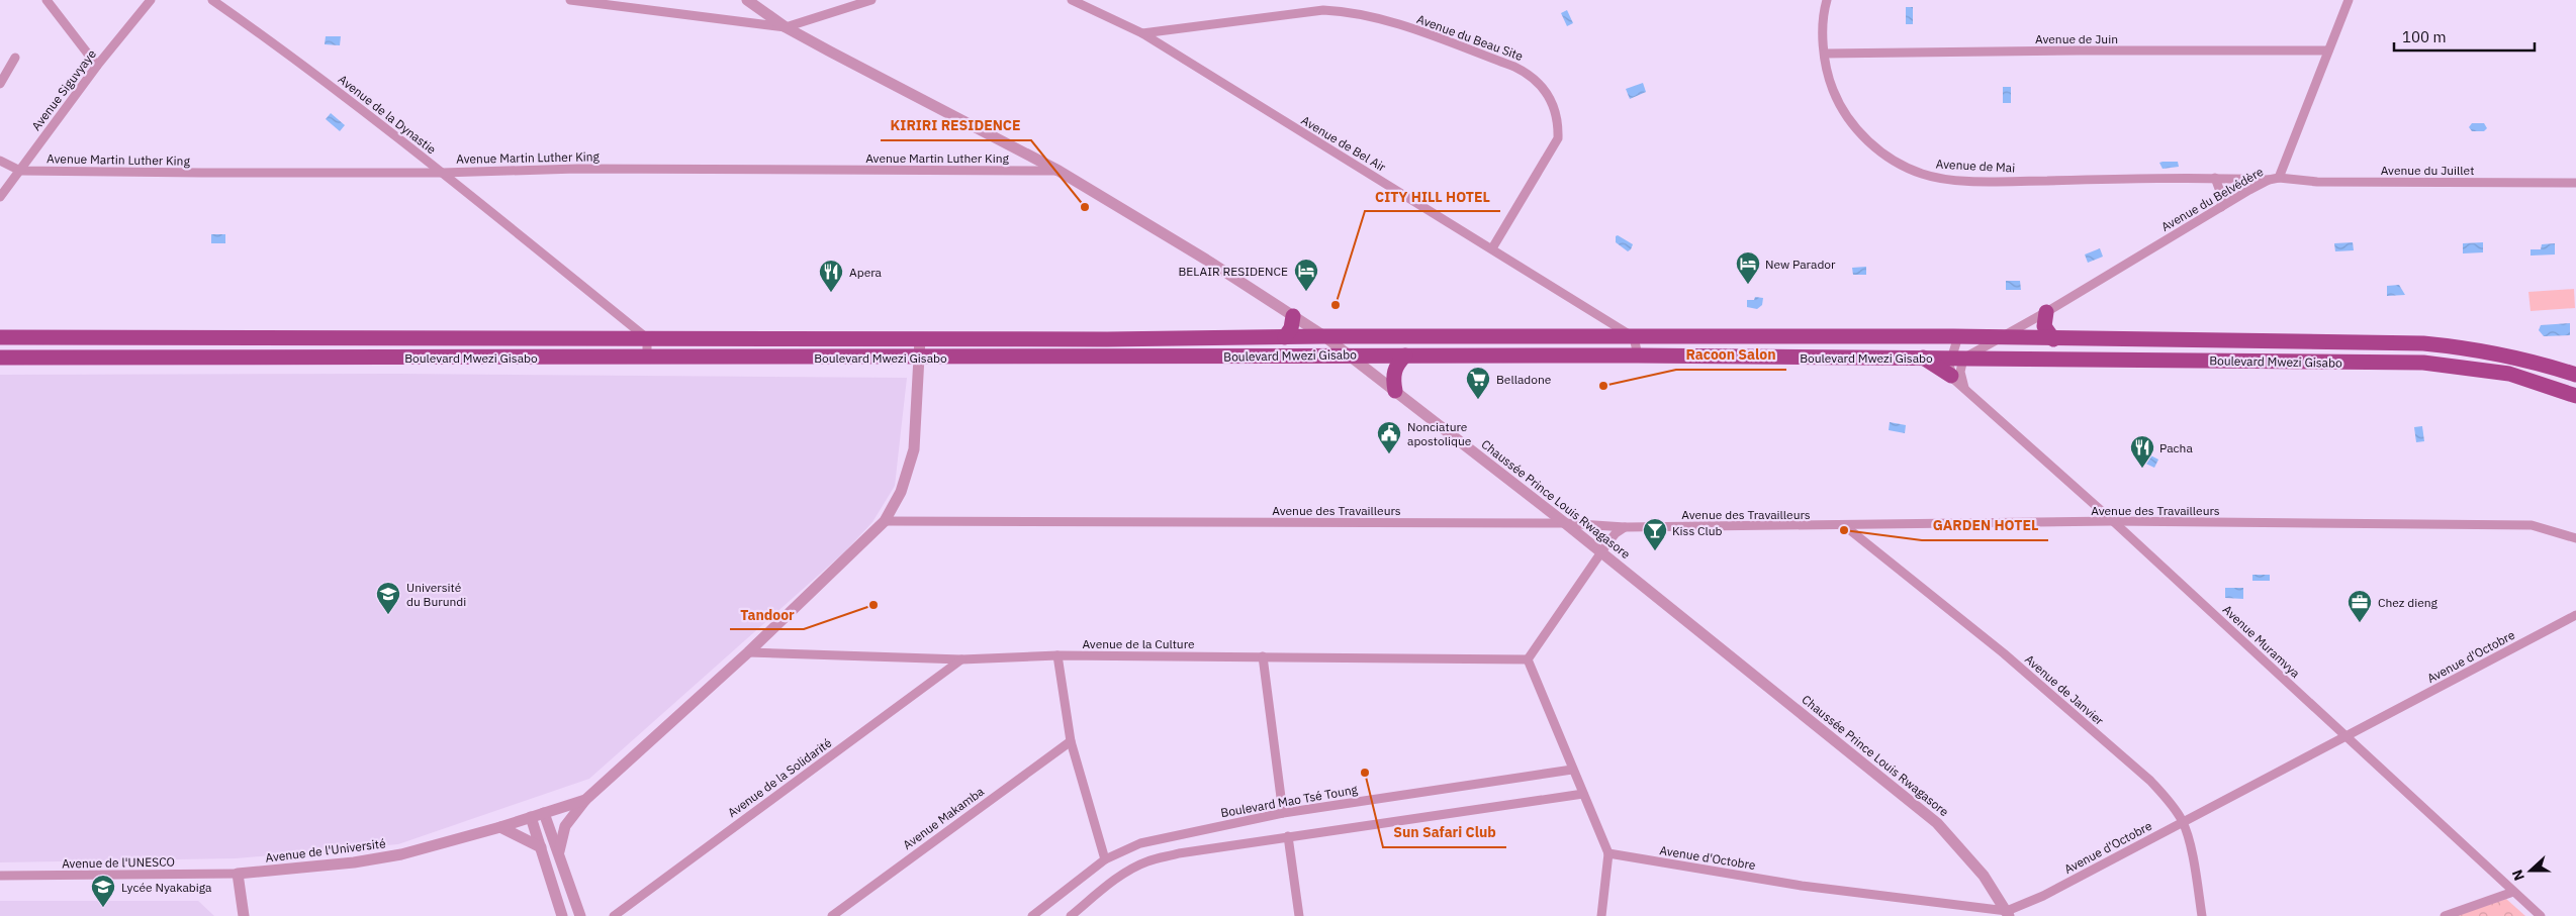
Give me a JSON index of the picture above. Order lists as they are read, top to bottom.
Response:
{
  "streets": {
    "main road": ["Boulevard Mwezi Gisabo"],
    "street": [
      "Avenue du Beau Site",
      "Avenue de Juin",
      "Avenue Siguvyaye",
      "Avenue de la Dynastie",
      "Avenue de Bel Air",
      "Avenue Martin Luther King",
      "Avenue de Mai",
      "Avenue du Juillet",
      "Avenue du Belvédère",
      "Chaussée Prince Louis Rwagasore",
      "Avenue des Travailleurs",
      "Avenue Muramvya",
      "Avenue de la Culture",
      "Avenue d'Octobre",
      "Avenue de Janvier",
      "Avenue de la Solidarité",
      "Boulevard Mao Tsé Toung",
      "Avenue Makamba",
      "Avenue de l'Université",
      "Avenue de l'UNESCO"
    ]
  },
  "crossings": [
    ["Avenue du Beau Site", "Avenue de Bel Air"],
    ["Avenue de Juin", "Avenue de Mai"],
    ["Avenue de Juin", "Avenue du Belvédère"],
    ["Avenue Siguvyaye", "Avenue Martin Luther King"],
    ["Avenue de la Dynastie", "Avenue Martin Luther King"],
    ["Avenue de la Dynastie", "Boulevard Mwezi Gisabo"],
    ["Avenue de Bel Air", "Boulevard Mwezi Gisabo"],
    ["Avenue Martin Luther King", "Chaussée Prince Louis Rwagasore"],
    ["Avenue de Mai", "Avenue du Belvédère"],
    ["Avenue du Juillet", "Avenue du Belvédère"],
    ["Avenue du Belvédère", "Boulevard Mwezi Gisabo"],
    ["Boulevard Mwezi Gisabo", "Chaussée Prince Louis Rwagasore"],
    ["Chaussée Prince Louis Rwagasore", "Avenue des Travailleurs"],
    ["Chaussée Prince Louis Rwagasore", "Avenue d'Octobre"],
    ["Avenue des Travailleurs", "Avenue Muramvya"],
    ["Avenue des Travailleurs", "Avenue de Janvier"],
    ["Avenue Muramvya", "Avenue d'Octobre"],
    ["Avenue de la Culture", "Avenue de la Solidarité"],
    ["Avenue d'Octobre", "Avenue de Janvier"],
    ["Avenue de l'Université", "Avenue de l'UNESCO"]
  ],
  "places": {
    "other": [
      "KIRIRI RESIDENCE",
      "CITY HILL HOTEL",
      "Racoon Salon",
      "GARDEN HOTEL",
      "Tandoor",
      "Sun Safari Club"
    ],
    "hotel": ["New Parador", "BELAIR RESIDENCE"],
    "restaurant": ["Apera", "Pacha"],
    "supermarket": ["Belladone"],
    "public building": ["Nonciature apostolique"],
    "bar": ["Kiss Club"],
    "school or university": ["Université du Burundi", "Lycée Nyakabiga"],
    "office": ["Chez dieng"]
  },
  "scale_bar": "100 m",
  "north": "left"
}
